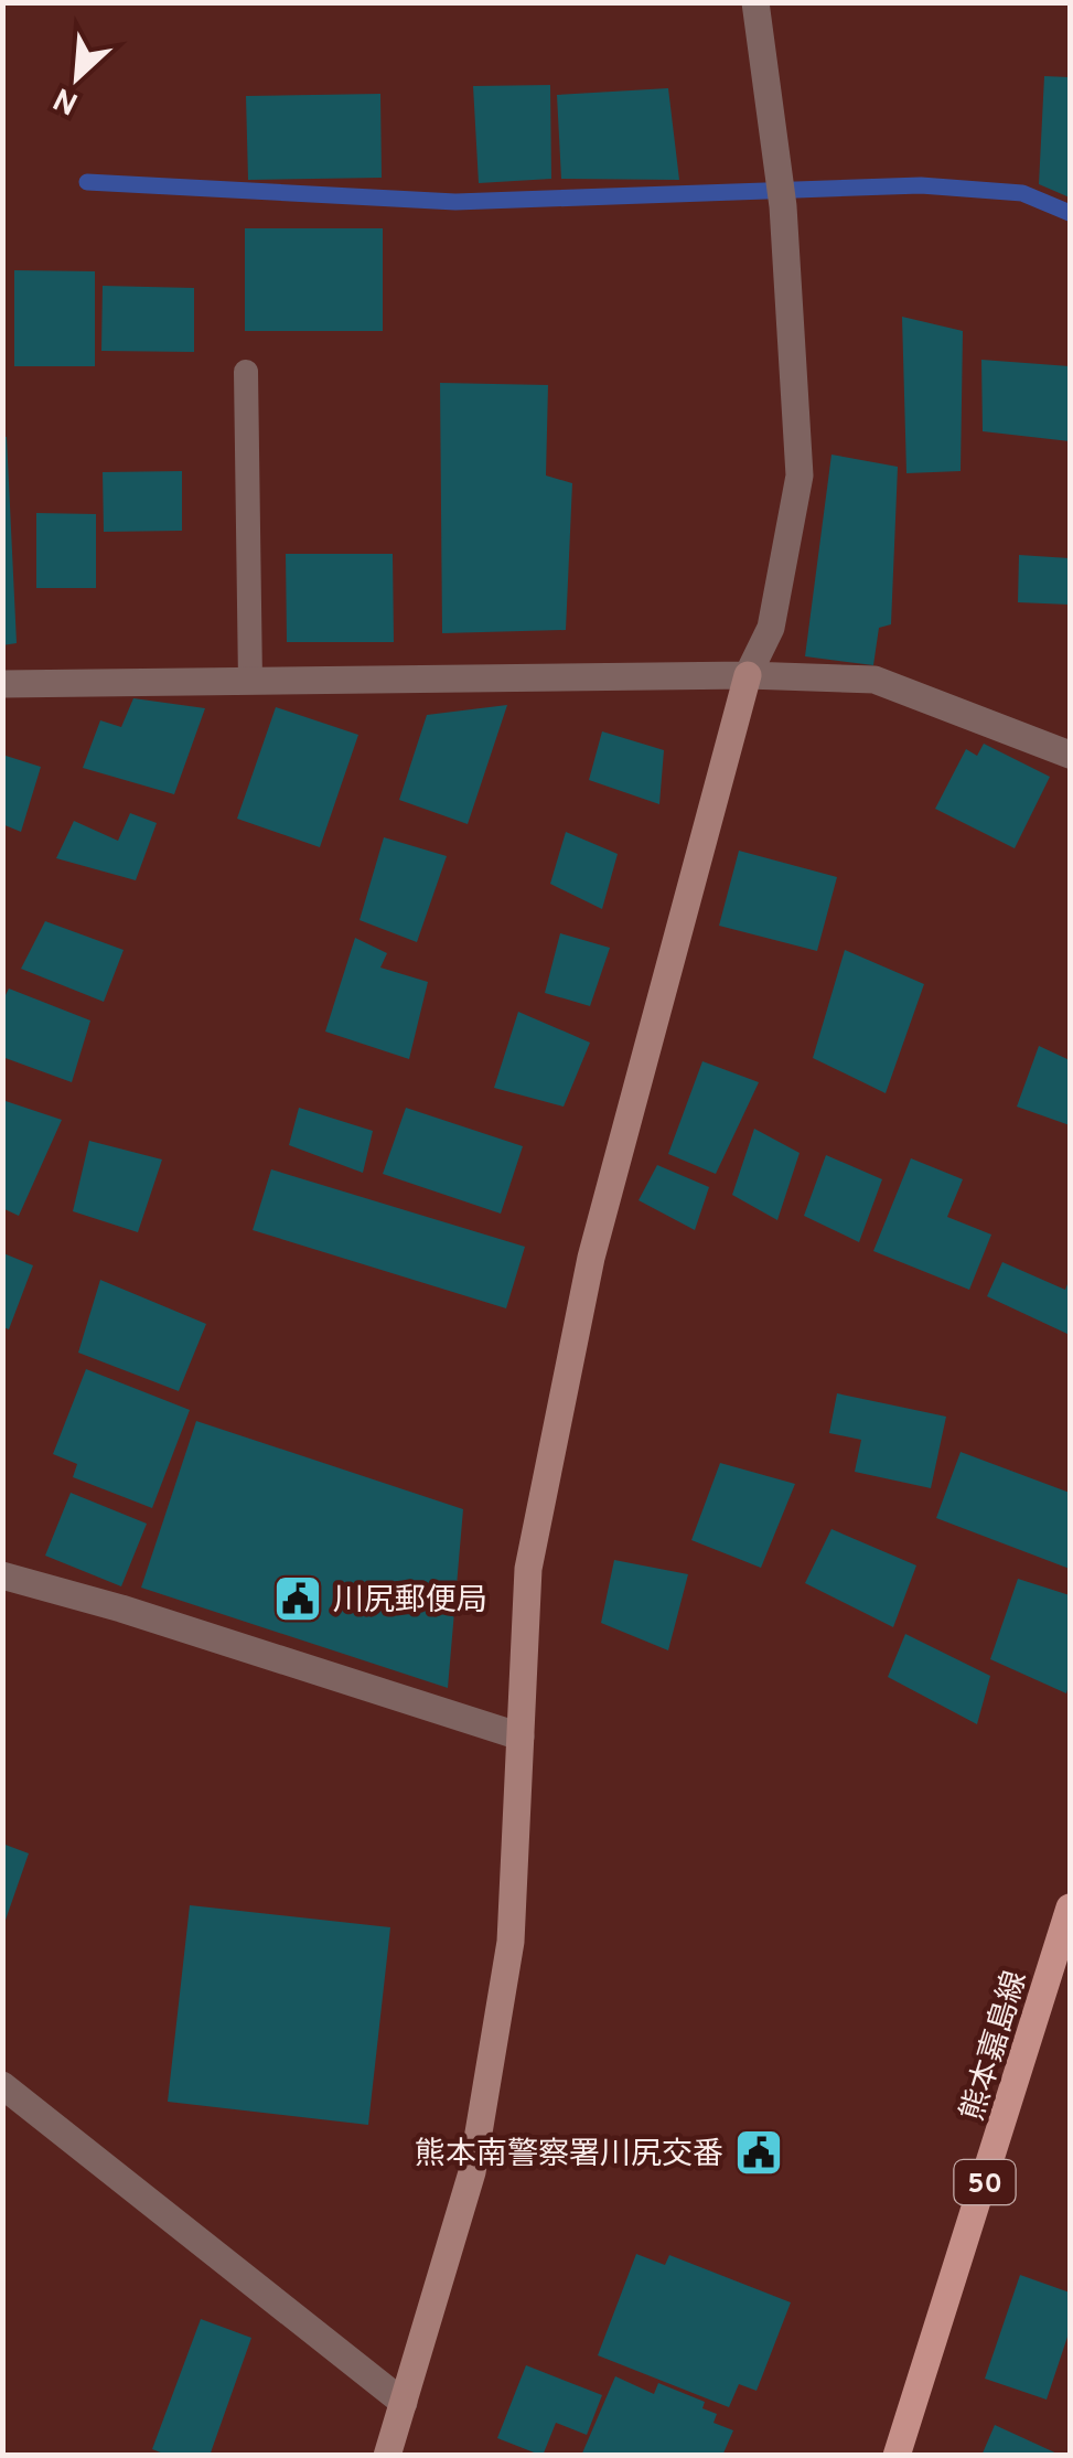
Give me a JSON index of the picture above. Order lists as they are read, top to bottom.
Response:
{
  "streets": {
    "main road": ["熊本嘉島線", "50"]
  },
  "places": {
    "public building": ["川尻郵便局", "熊本南警察署川尻交番"]
  },
  "north": "bottom left"
}
